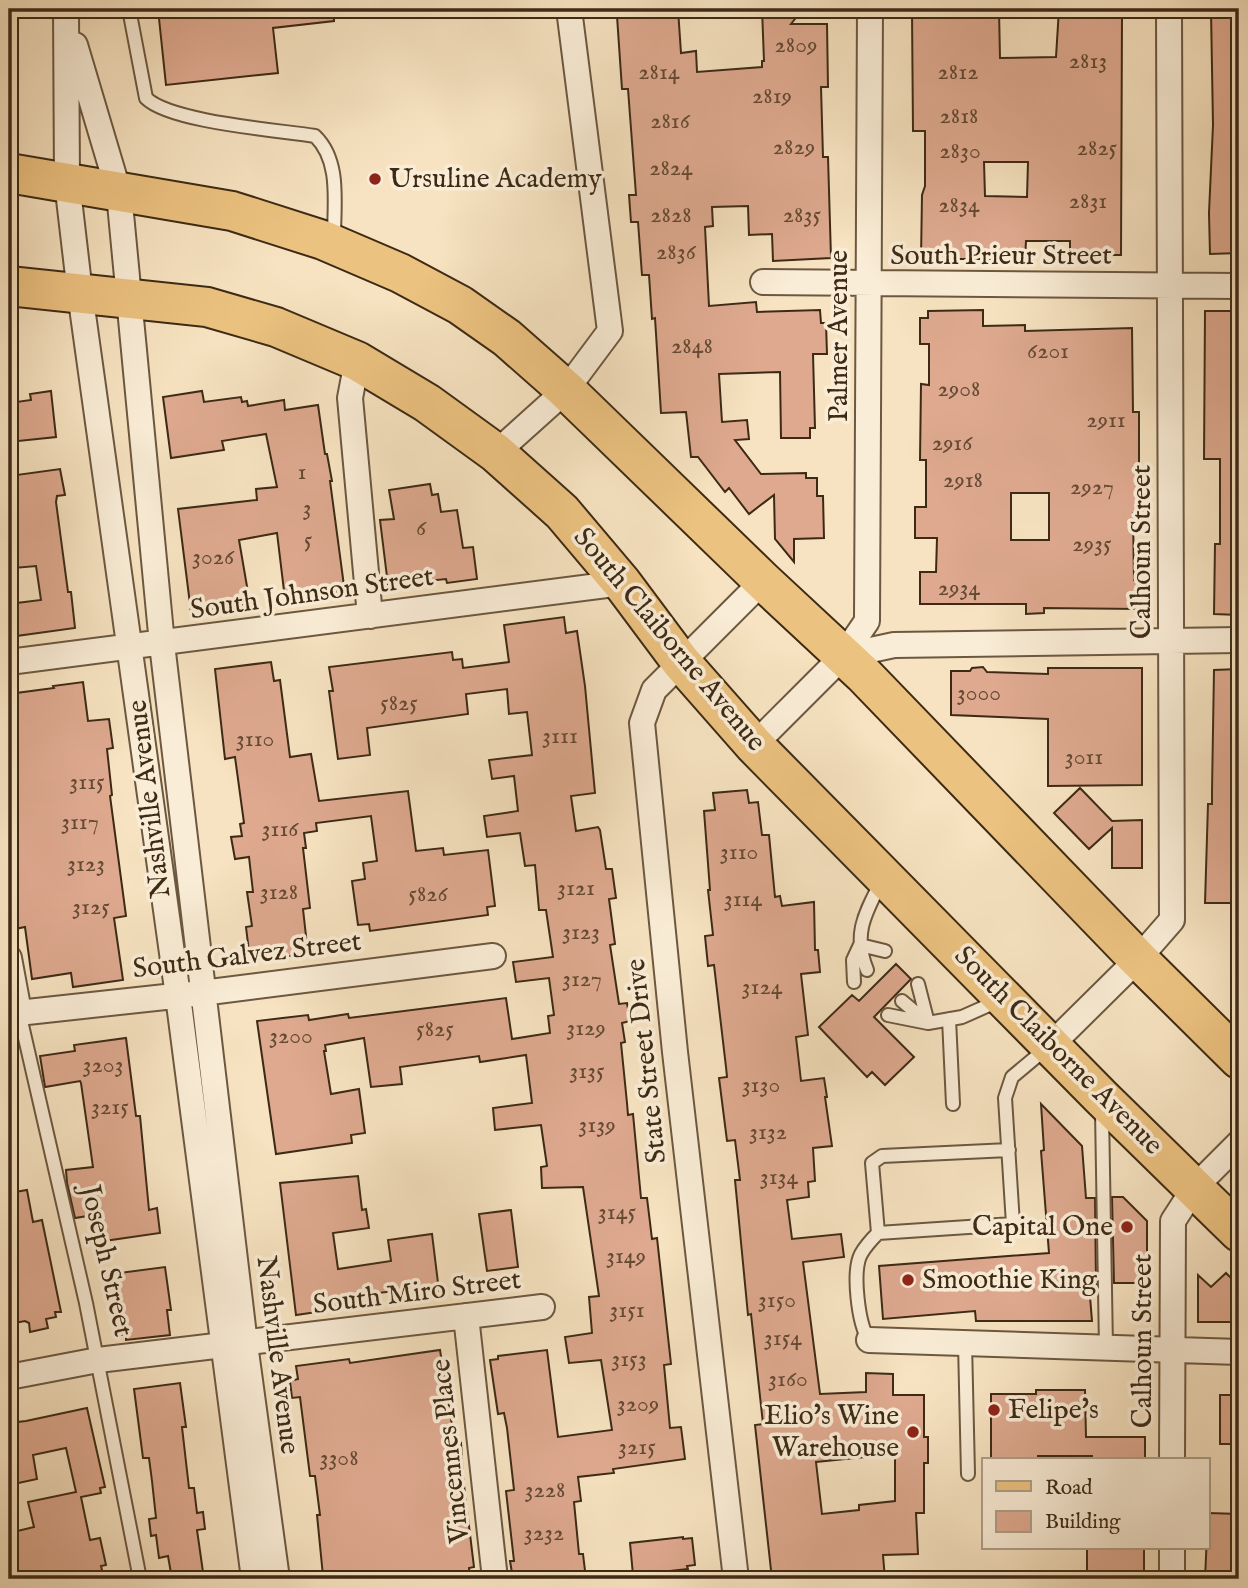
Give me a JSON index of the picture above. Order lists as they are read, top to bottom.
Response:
{
  "streets": {
    "main road": ["South Claiborne Avenue"],
    "street": [
      "South Prieur Street",
      "Palmer Avenue",
      "Calhoun Street",
      "South Johnson Street",
      "Nashville Avenue",
      "South Galvez Street",
      "State Street Drive",
      "Joseph Street",
      "South Miro Street",
      "Vincennes Place"
    ]
  },
  "crossings": [
    ["South Prieur Street", "Palmer Avenue"],
    ["South Prieur Street", "Calhoun Street"],
    ["Palmer Avenue", "South Claiborne Avenue"],
    ["Calhoun Street", "South Claiborne Avenue"],
    ["South Johnson Street", "South Claiborne Avenue"],
    ["South Johnson Street", "Nashville Avenue"],
    ["South Claiborne Avenue", "Nashville Avenue"],
    ["South Claiborne Avenue", "State Street Drive"],
    ["Nashville Avenue", "South Galvez Street"],
    ["Nashville Avenue", "South Miro Street"],
    ["South Galvez Street", "Joseph Street"],
    ["Joseph Street", "South Miro Street"],
    ["South Miro Street", "Vincennes Place"]
  ],
  "places": [
    "Ursuline Academy",
    "Capital One",
    "Smoothie King",
    "Felipe's",
    "Elio's Wine Warehouse"
  ],
  "house_numbers": [
    "2809",
    "2813",
    "2814",
    "2812",
    "2819",
    "2818",
    "2816",
    "2829",
    "2825",
    "2830",
    "2824",
    "2831",
    "2834",
    "2828",
    "2835",
    "2836",
    "2848",
    "6201",
    "2908",
    "2911",
    "2916",
    "1",
    "2918",
    "2927",
    "3",
    "6",
    "5",
    "2935",
    "3026",
    "2934",
    "3000",
    "5825",
    "3111",
    "3110",
    "3011",
    "3115",
    "3117",
    "3116",
    "3110",
    "3123",
    "3121",
    "3128",
    "5826",
    "3114",
    "3125",
    "3123",
    "3127",
    "3124",
    "3129",
    "5825",
    "3200",
    "3203",
    "3135",
    "3130",
    "3215",
    "3139",
    "3132",
    "3134",
    "3145",
    "3149",
    "3150",
    "3151",
    "3154",
    "3153",
    "3160",
    "3209",
    "3215",
    "3308",
    "3228",
    "3232"
  ],
  "legend": ["Road", "Building"]
}
